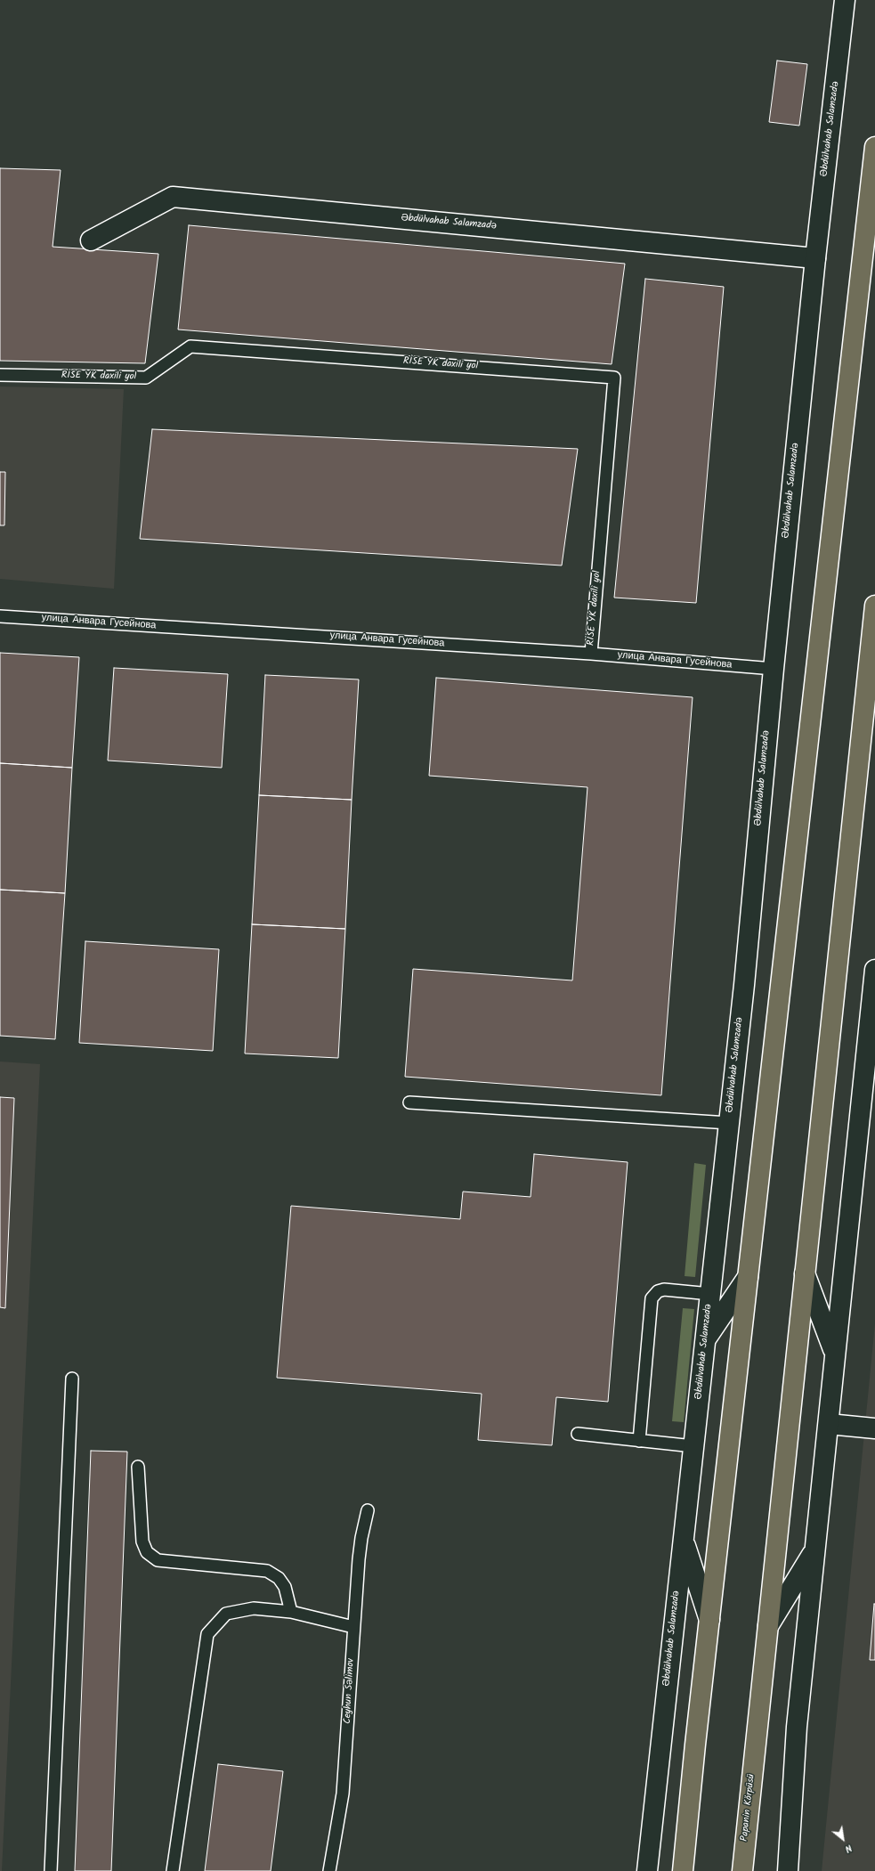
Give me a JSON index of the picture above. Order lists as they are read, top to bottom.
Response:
{
  "streets": {
    "main road": ["Əbdülvahab Salamzadə", "Papanin Körpüsü"],
    "lane": ["RİSE YK daxili yol", "улица Анвара Гусейнова", "Ceyhun Səlimov"]
  },
  "crossings": [
    ["Əbdülvahab Salamzadə", "улица Анвара Гусейнова"],
    ["RİSE YK daxili yol", "улица Анвара Гусейнова"]
  ],
  "north": "bottom right"
}
